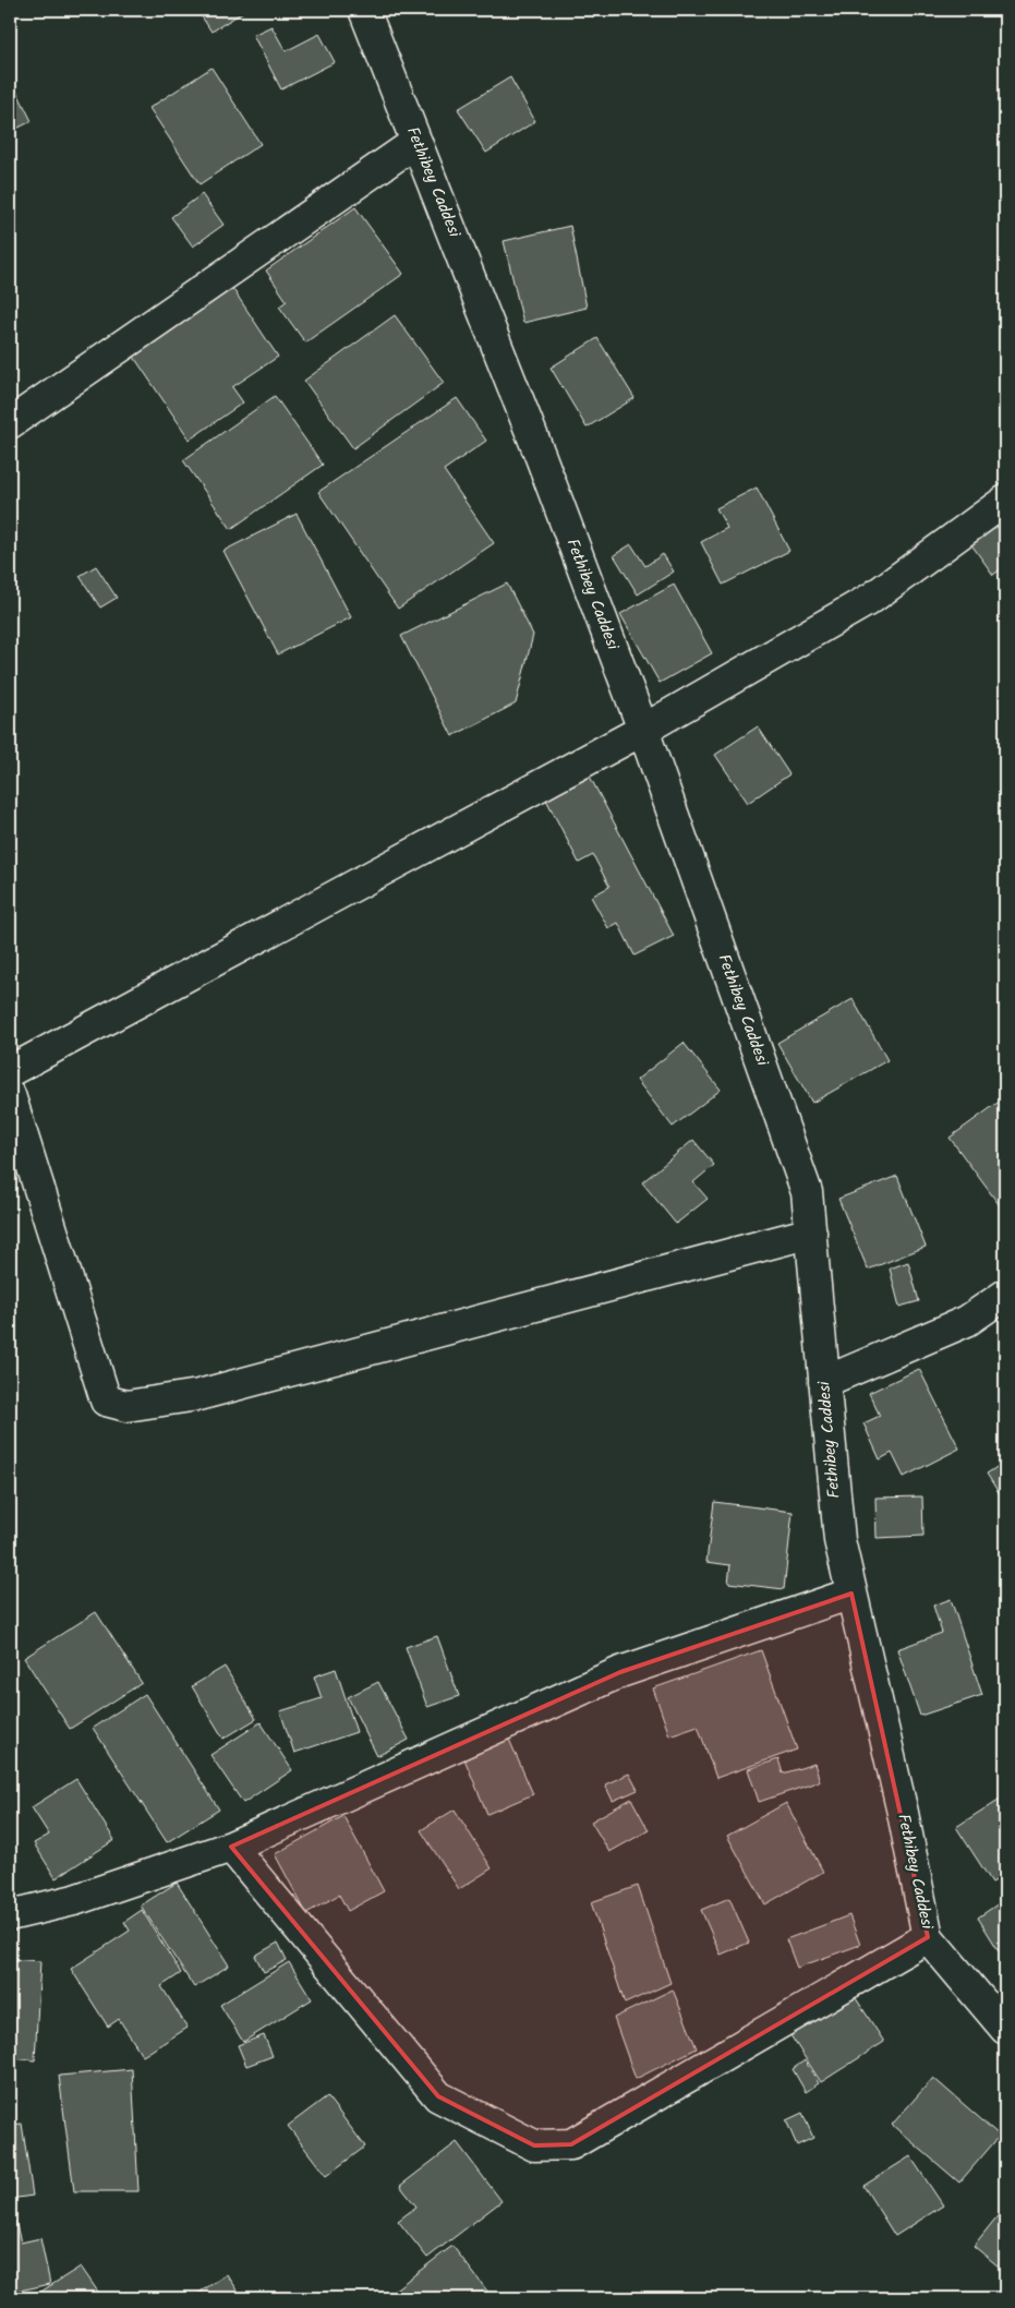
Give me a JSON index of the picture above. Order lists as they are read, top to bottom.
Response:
{
  "streets": {
    "street": ["Fethibey Caddesi"]
  }
}
